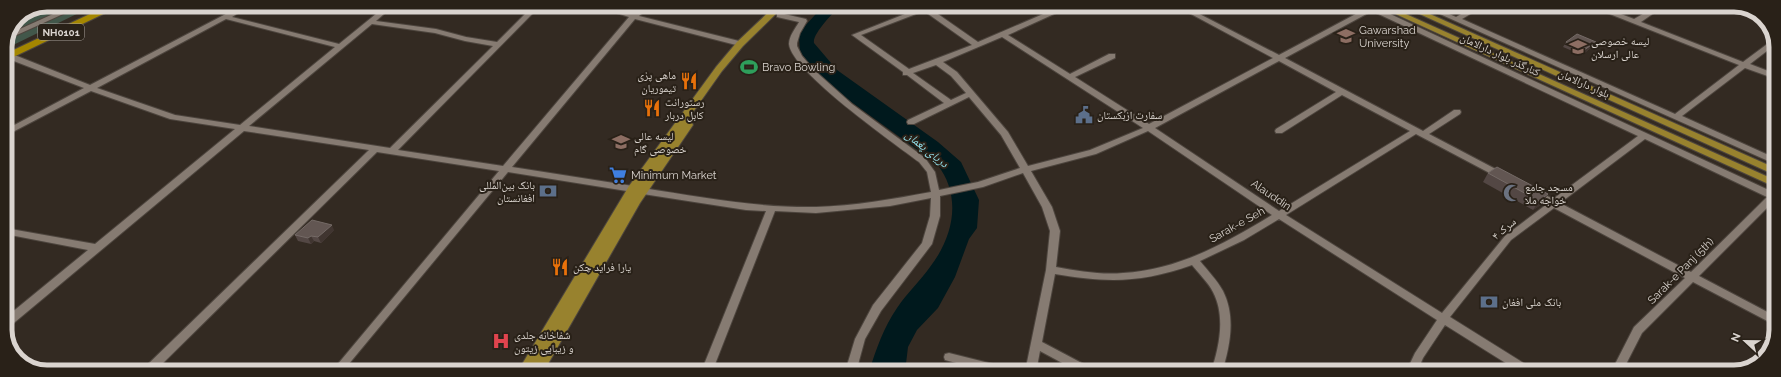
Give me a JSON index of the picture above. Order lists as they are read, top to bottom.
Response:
{
  "streets": {
    "highway": ["NH0101"],
    "main road": ["بلوار دارالامان"],
    "street": [
      "کنارگذر بلوار دارالامان",
      "Alauddin",
      "Sarak-e Seh",
      "سرک ۴",
      "Sarak-e Panj (5th)"
    ]
  },
  "crossings": [
    ["کنارگذر بلوار دارالامان", "سرک ۴"],
    ["Alauddin", "Sarak-e Seh"],
    ["Alauddin", "سرک ۴"]
  ],
  "water": ["دریای پغمان"],
  "places": {
    "school or university": ["Gawarshad University", "لیسه خصوصی عالی ارسلان", "لیسه عالی خصوصی گام"],
    "sports": ["Bravo Bowling"],
    "restaurant": ["ماهی پزی تیموریان", "رستورانت کابل دربار", "یارا فراید چکن"],
    "public building": ["سفارت ازبکستان"],
    "supermarket": ["Minimum Market"],
    "bank": ["بانک بین‌المللی افغانستان", "بانک ملی افغان"],
    "mosque": ["مسجد جامع خواجه ملا"],
    "hospital": ["شفاخانه جلدی و زیبایی زیتون"]
  },
  "north": "left"
}
